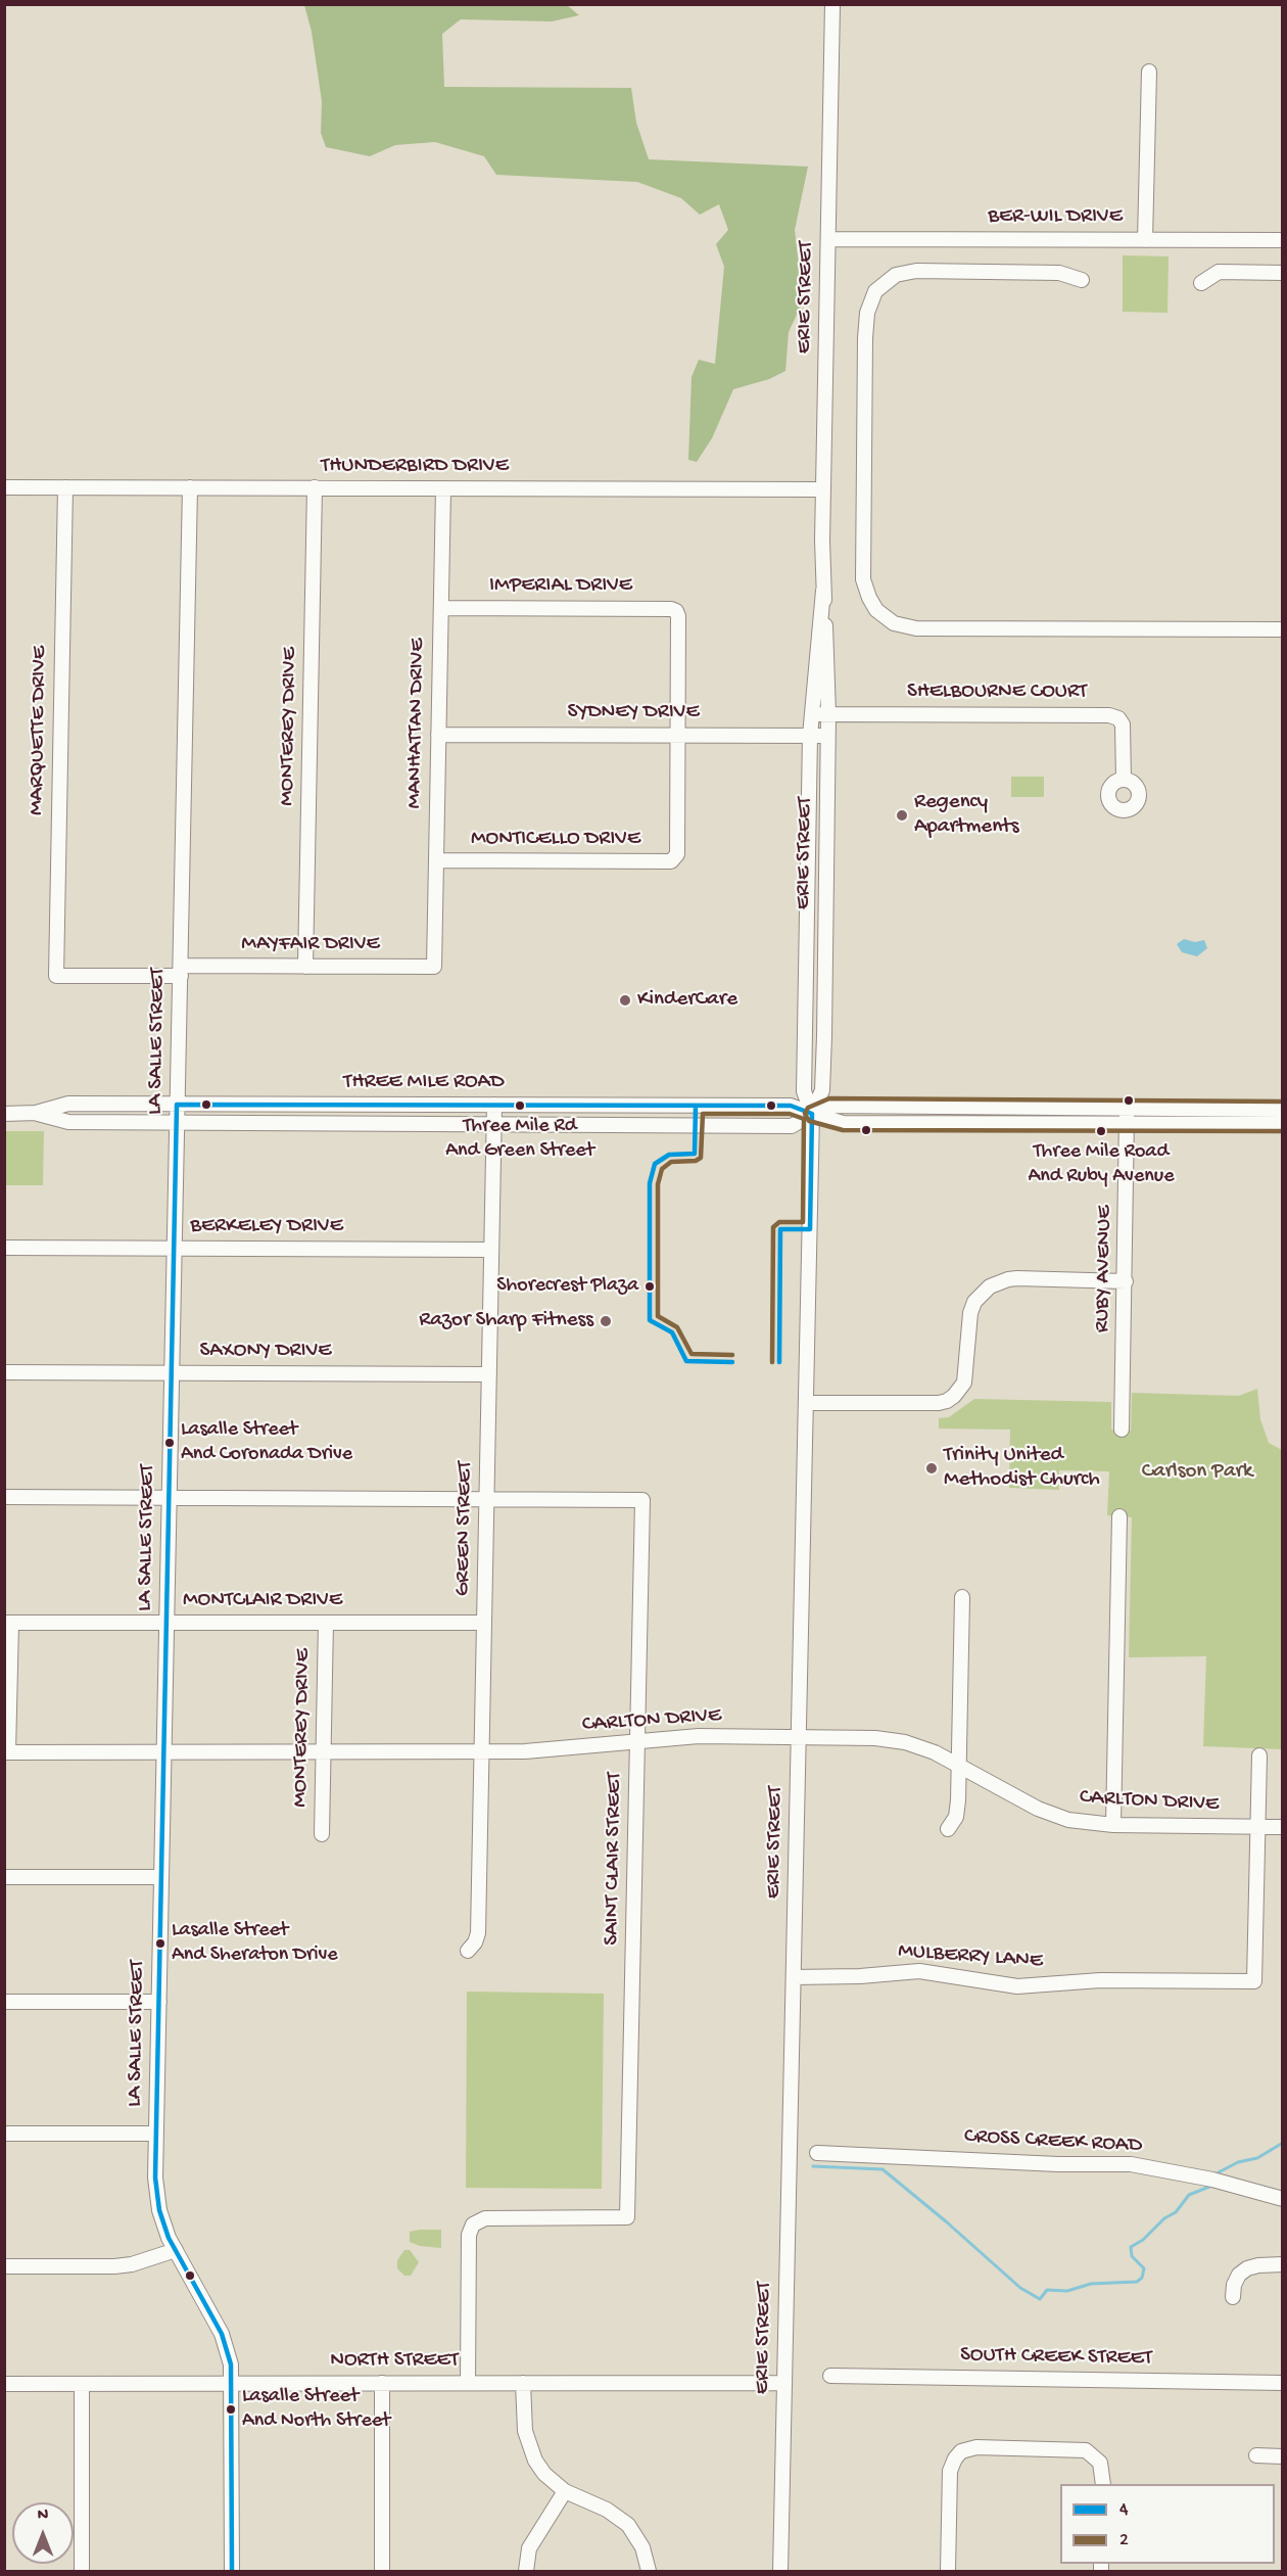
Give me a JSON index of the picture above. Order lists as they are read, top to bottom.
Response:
{
  "streets": {
    "street": [
      "BER-WIL DRIVE",
      "ERIE STREET",
      "THUNDERBIRD DRIVE",
      "IMPERIAL DRIVE",
      "SHELBOURNE COURT",
      "SYDNEY DRIVE",
      "MANHATTAN DRIVE",
      "MONTEREY DRIVE",
      "MARQUETTE DRIVE",
      "MONTICELLO DRIVE",
      "MAYFAIR DRIVE",
      "LA SALLE STREET",
      "THREE MILE ROAD",
      "BERKELEY DRIVE",
      "RUBY AVENUE",
      "SAXONY DRIVE",
      "GREEN STREET",
      "MONTCLAIR DRIVE",
      "CARLTON DRIVE",
      "SAINT CLAIR STREET",
      "MULBERRY LANE",
      "CROSS CREEK ROAD",
      "SOUTH CREEK STREET",
      "NORTH STREET"
    ]
  },
  "crossings": [
    ["BER-WIL DRIVE", "ERIE STREET"],
    ["ERIE STREET", "THUNDERBIRD DRIVE"],
    ["ERIE STREET", "SHELBOURNE COURT"],
    ["ERIE STREET", "SYDNEY DRIVE"],
    ["ERIE STREET", "THREE MILE ROAD"],
    ["ERIE STREET", "CARLTON DRIVE"],
    ["ERIE STREET", "MULBERRY LANE"],
    ["ERIE STREET", "NORTH STREET"],
    ["THUNDERBIRD DRIVE", "MANHATTAN DRIVE"],
    ["THUNDERBIRD DRIVE", "MONTEREY DRIVE"],
    ["THUNDERBIRD DRIVE", "MARQUETTE DRIVE"],
    ["THUNDERBIRD DRIVE", "LA SALLE STREET"],
    ["IMPERIAL DRIVE", "SYDNEY DRIVE"],
    ["IMPERIAL DRIVE", "MANHATTAN DRIVE"],
    ["IMPERIAL DRIVE", "MONTICELLO DRIVE"],
    ["SYDNEY DRIVE", "MANHATTAN DRIVE"],
    ["SYDNEY DRIVE", "MONTICELLO DRIVE"],
    ["MANHATTAN DRIVE", "MONTICELLO DRIVE"],
    ["MANHATTAN DRIVE", "MAYFAIR DRIVE"],
    ["MONTEREY DRIVE", "MAYFAIR DRIVE"],
    ["MONTEREY DRIVE", "MONTCLAIR DRIVE"],
    ["MONTEREY DRIVE", "CARLTON DRIVE"],
    ["MARQUETTE DRIVE", "MAYFAIR DRIVE"],
    ["MAYFAIR DRIVE", "LA SALLE STREET"],
    ["LA SALLE STREET", "THREE MILE ROAD"],
    ["LA SALLE STREET", "BERKELEY DRIVE"],
    ["LA SALLE STREET", "SAXONY DRIVE"],
    ["LA SALLE STREET", "MONTCLAIR DRIVE"],
    ["LA SALLE STREET", "CARLTON DRIVE"],
    ["LA SALLE STREET", "NORTH STREET"],
    ["THREE MILE ROAD", "RUBY AVENUE"],
    ["THREE MILE ROAD", "GREEN STREET"],
    ["BERKELEY DRIVE", "GREEN STREET"],
    ["SAXONY DRIVE", "GREEN STREET"],
    ["GREEN STREET", "MONTCLAIR DRIVE"],
    ["GREEN STREET", "CARLTON DRIVE"],
    ["GREEN STREET", "SAINT CLAIR STREET"],
    ["CARLTON DRIVE", "SAINT CLAIR STREET"],
    ["CARLTON DRIVE", "MULBERRY LANE"],
    ["SAINT CLAIR STREET", "NORTH STREET"]
  ],
  "parks": ["Carlson Park"],
  "places": [
    "Regency Apartments",
    "KinderCare",
    "Three Mile Rd And Green Street",
    "Three Mile Road And Ruby Avenue",
    "Shorecrest Plaza",
    "Razor Sharp Fitness",
    "Lasalle Street And Coronada Drive",
    "Trinity United Methodist Church",
    "Lasalle Street And Sheraton Drive",
    "Lasalle Street And North Street"
  ],
  "lines": ["transit line 2", "transit line 4"],
  "legend": ["4", "2"],
  "north": "top"
}
